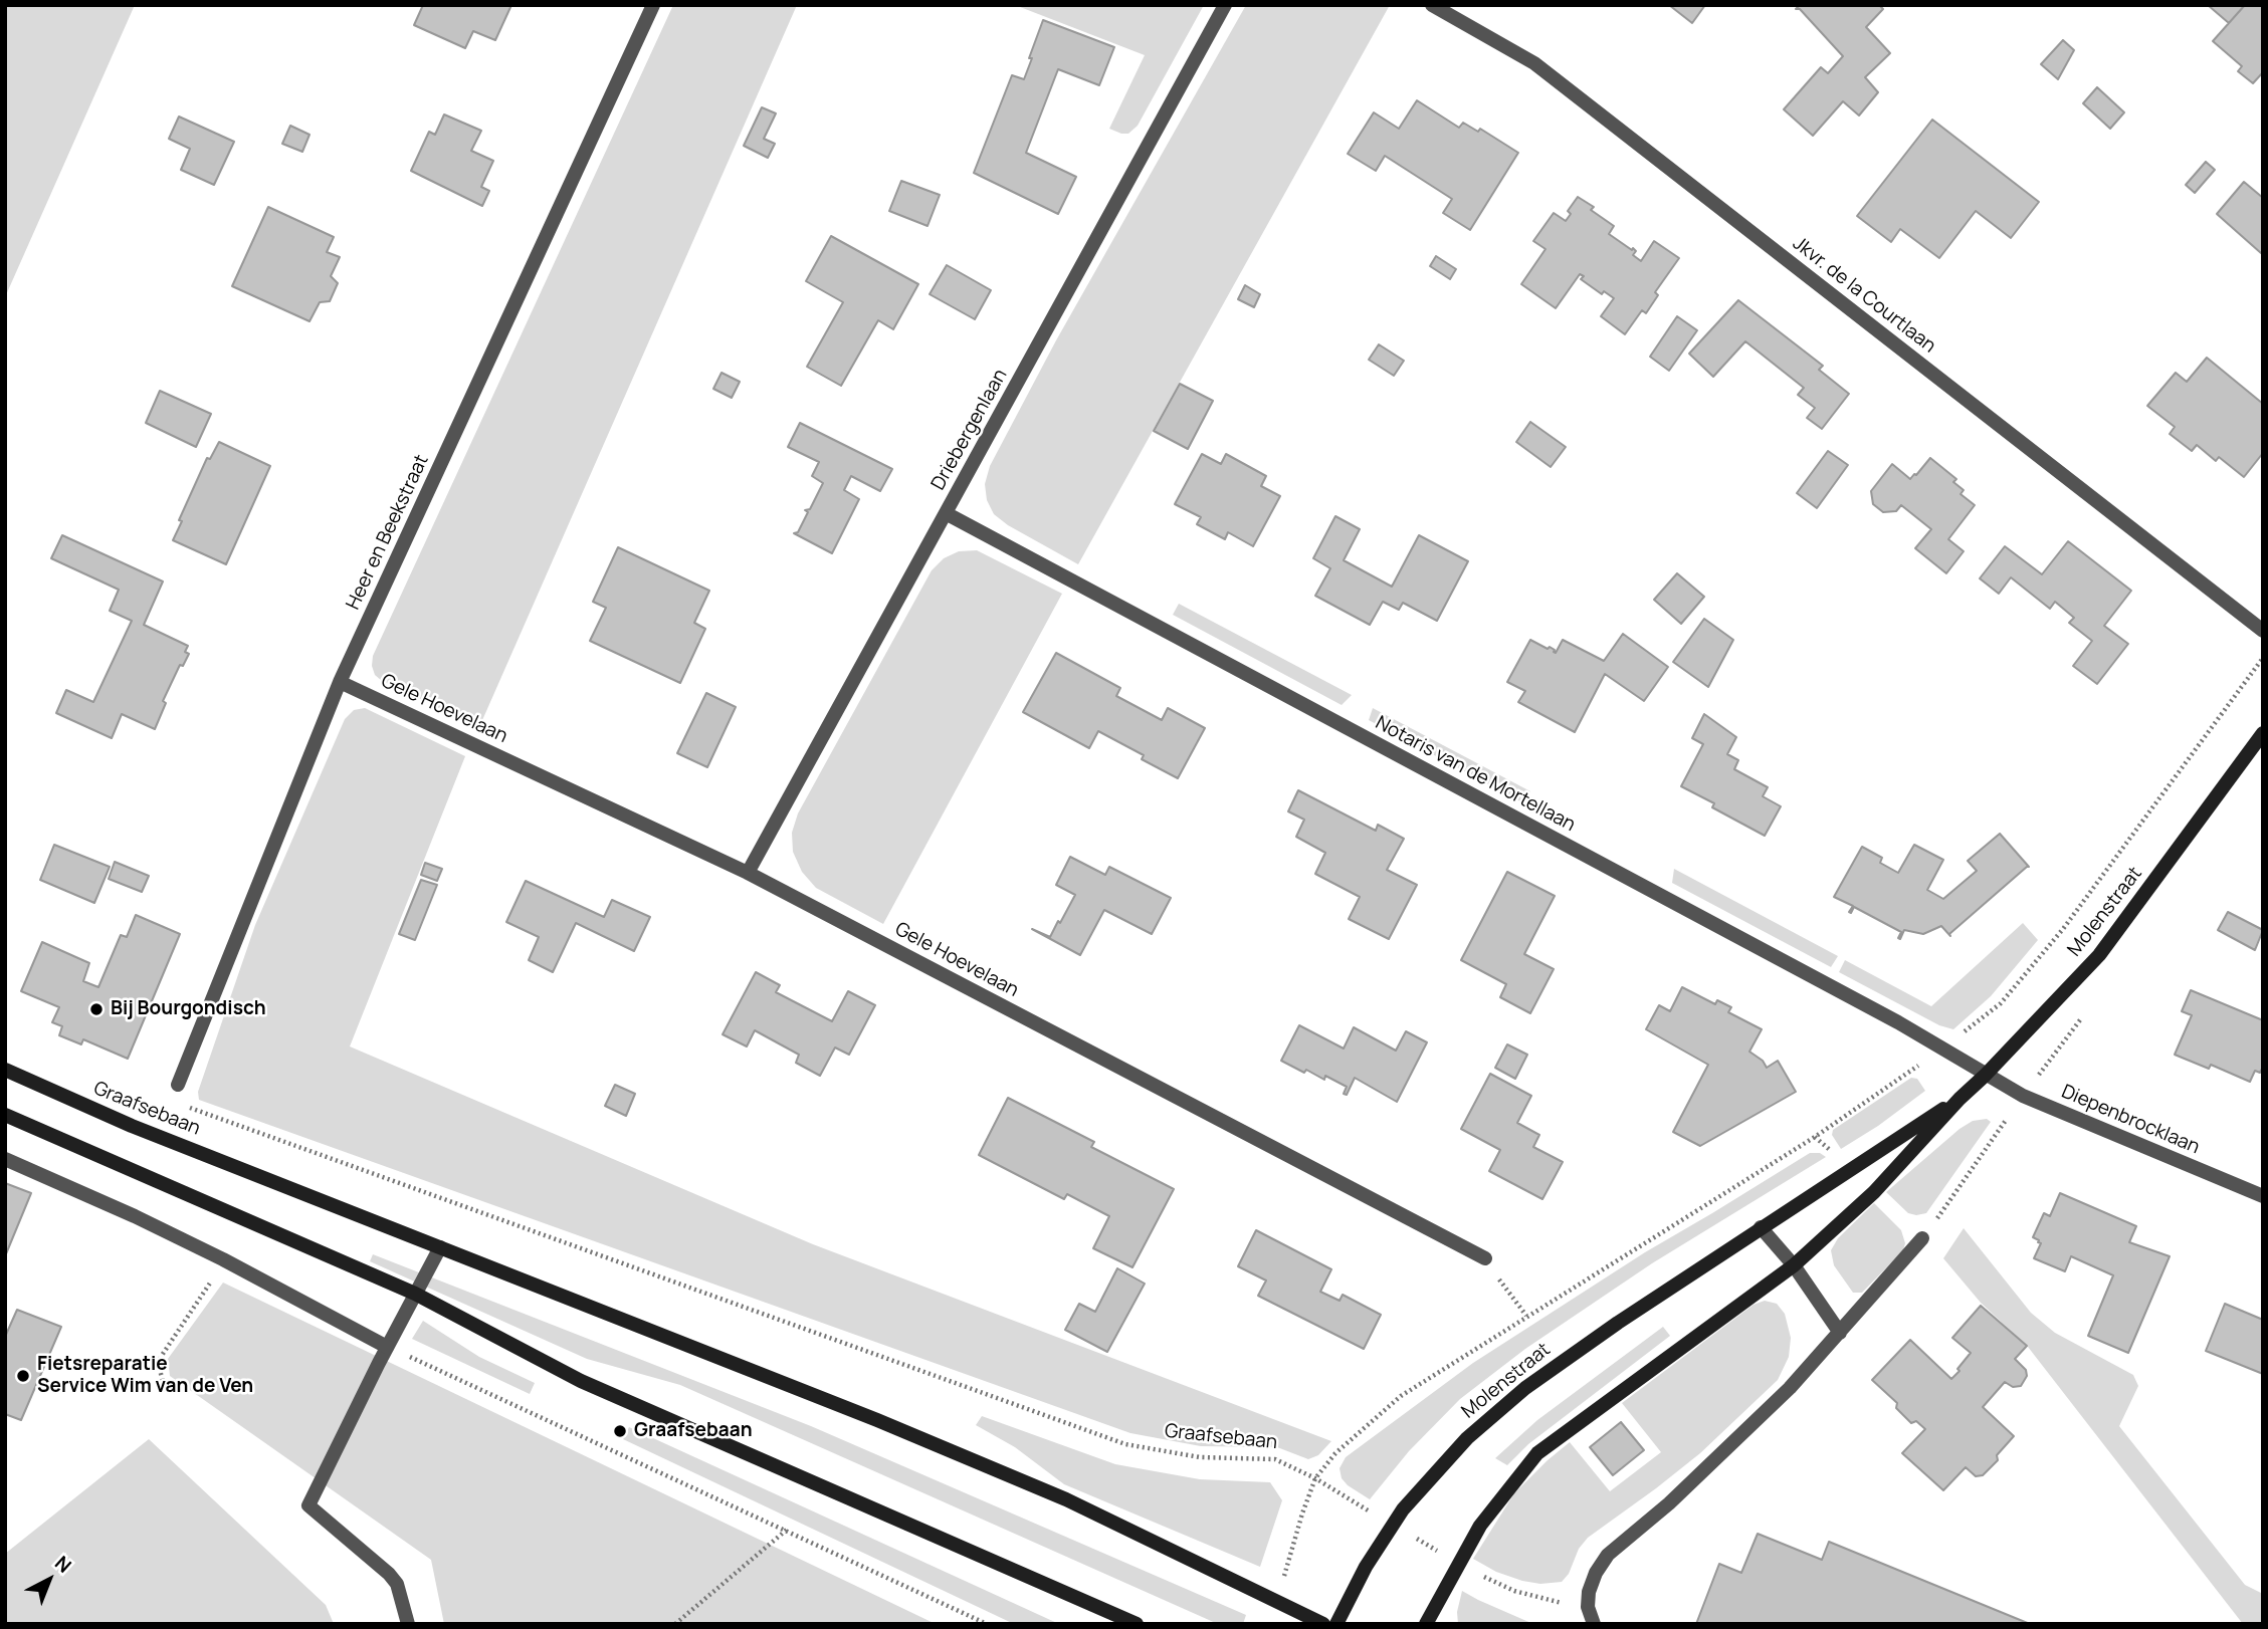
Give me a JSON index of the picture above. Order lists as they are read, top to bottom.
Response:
{
  "streets": {
    "main road": ["Molenstraat", "Graafsebaan"],
    "street": [
      "Jkvr. de la Courtlaan",
      "Driebergenlaan",
      "Heer en Beekstraat",
      "Gele Hoevelaan",
      "Notaris van de Mortellaan",
      "Diepenbrocklaan"
    ]
  },
  "crossings": [
    ["Driebergenlaan", "Gele Hoevelaan"],
    ["Driebergenlaan", "Notaris van de Mortellaan"],
    ["Heer en Beekstraat", "Gele Hoevelaan"],
    ["Notaris van de Mortellaan", "Molenstraat"],
    ["Notaris van de Mortellaan", "Diepenbrocklaan"],
    ["Molenstraat", "Graafsebaan"],
    ["Molenstraat", "Diepenbrocklaan"]
  ],
  "places": ["Bij Bourgondisch", "Fietsreparatie Service Wim van de Ven", "Graafsebaan"],
  "north": "top right"
}
